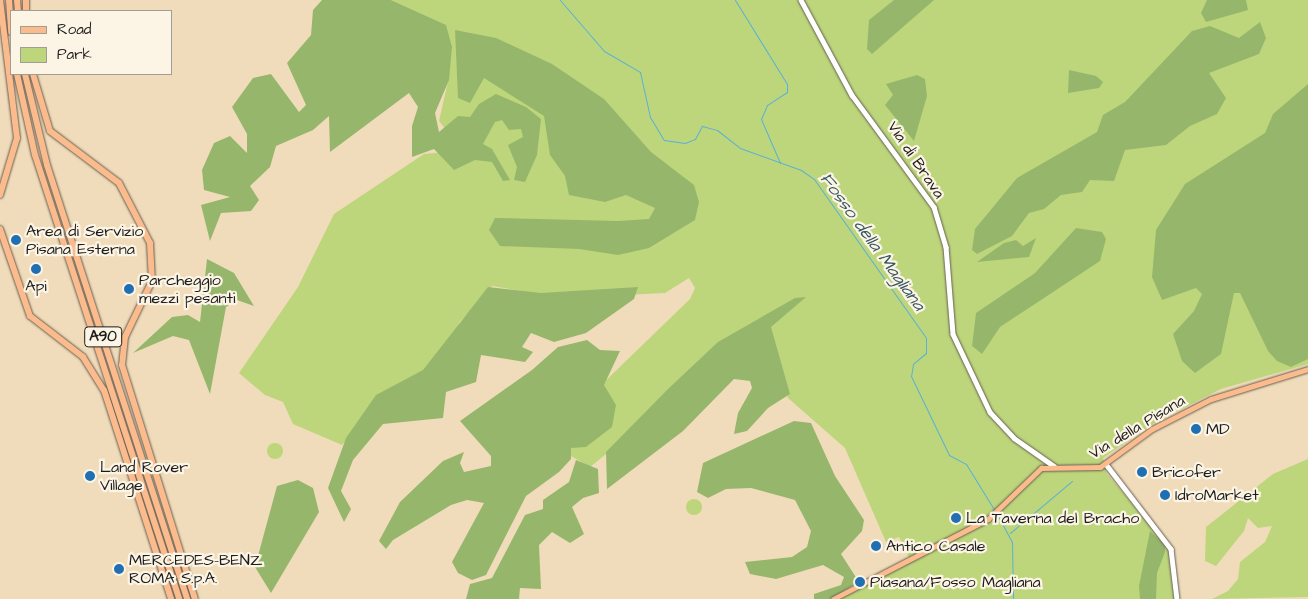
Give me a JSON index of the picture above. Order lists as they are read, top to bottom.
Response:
{
  "streets": {
    "highway": ["A90"],
    "main road": ["Via della Pisana"],
    "street": ["Via di Brava"]
  },
  "crossings": [
    ["Via di Brava", "Via della Pisana"]
  ],
  "water": ["Fosso della Magliana"],
  "places": [
    "Area di Servizio Pisana Esterna",
    "Api",
    "Parcheggio mezzi pesanti",
    "MD",
    "Bricofer",
    "Land Rover Village",
    "IdroMarket",
    "La Taverna del Bracho",
    "Antico Casale",
    "MERCEDES-BENZ ROMA S.p.A.",
    "Piasana/Fosso Magliana"
  ],
  "legend": ["Road", "Park"]
}
